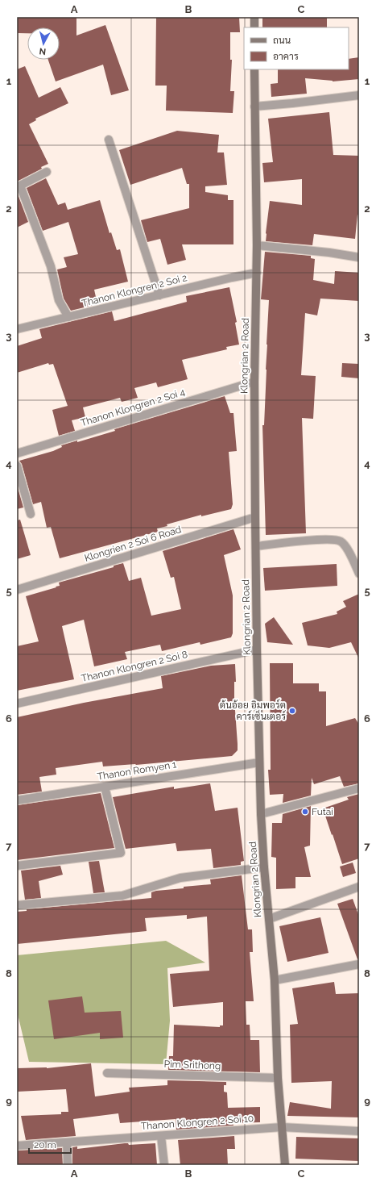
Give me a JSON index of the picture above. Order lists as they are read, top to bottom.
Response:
{
  "streets": {
    "street": [
      "Thanon Klongren 2 Soi 2",
      "Klongrian 2 Road",
      "Thanon Klongren 2 Soi 4",
      "Klongrien 2 Soi 6 Road",
      "Thanon Klongren 2 Soi 8",
      "Thanon Romyen 1",
      "Pim Srithong",
      "Thanon Klongren 2 Soi 10"
    ]
  },
  "crossings": [
    ["Thanon Klongren 2 Soi 2", "Klongrian 2 Road"],
    ["Klongrian 2 Road", "Thanon Klongren 2 Soi 4"],
    ["Klongrian 2 Road", "Klongrien 2 Soi 6 Road"],
    ["Klongrian 2 Road", "Thanon Klongren 2 Soi 8"],
    ["Klongrian 2 Road", "Thanon Romyen 1"],
    ["Klongrian 2 Road", "Pim Srithong"],
    ["Klongrian 2 Road", "Thanon Klongren 2 Soi 10"]
  ],
  "places": ["ต้นอ้อย อิมพอร์ต คาร์เซ็นเตอร์", "Futai"],
  "legend": ["ถนน", "อาคาร"],
  "scale_bar": "20 m",
  "north": "bottom",
  "grid": {
    "columns": ["A", "B", "C"],
    "rows": [
      "1",
      "2",
      "3",
      "4",
      "5",
      "6",
      "7",
      "8",
      "9"
    ]
  }
}
